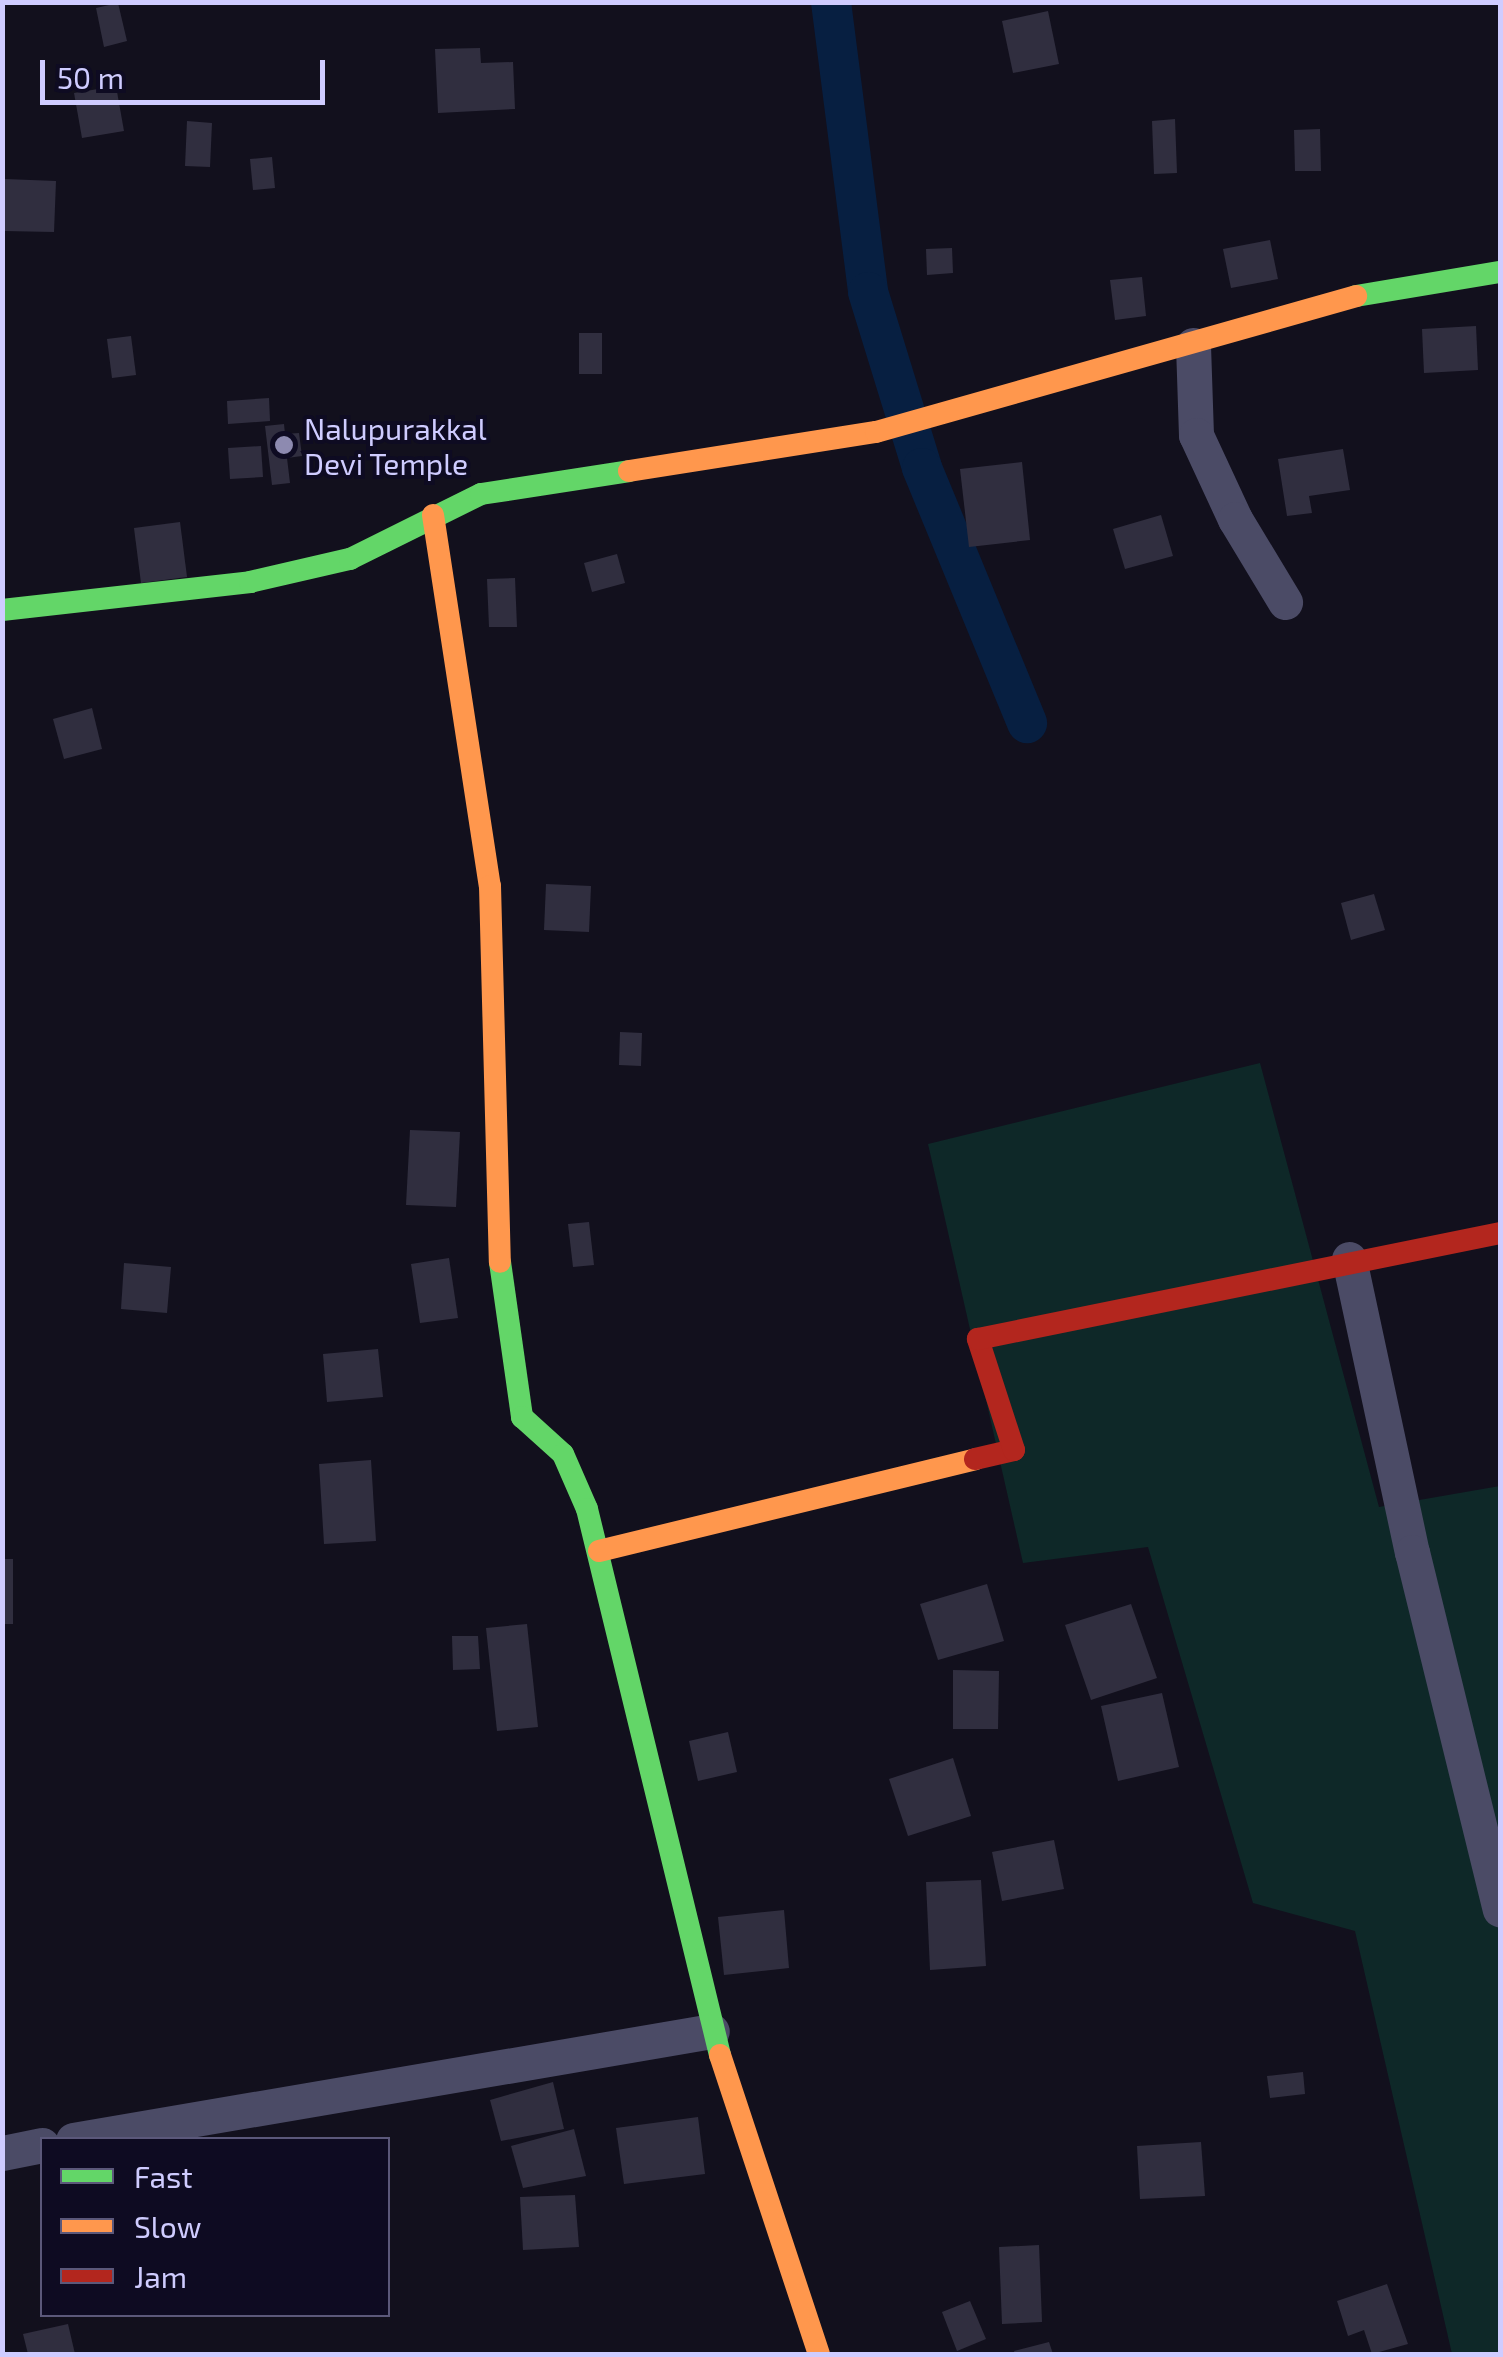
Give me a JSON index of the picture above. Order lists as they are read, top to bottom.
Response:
{
  "places": ["Nalupurakkal Devi Temple"],
  "legend": ["Fast", "Slow", "Jam"],
  "scale_bar": "50 m"
}
